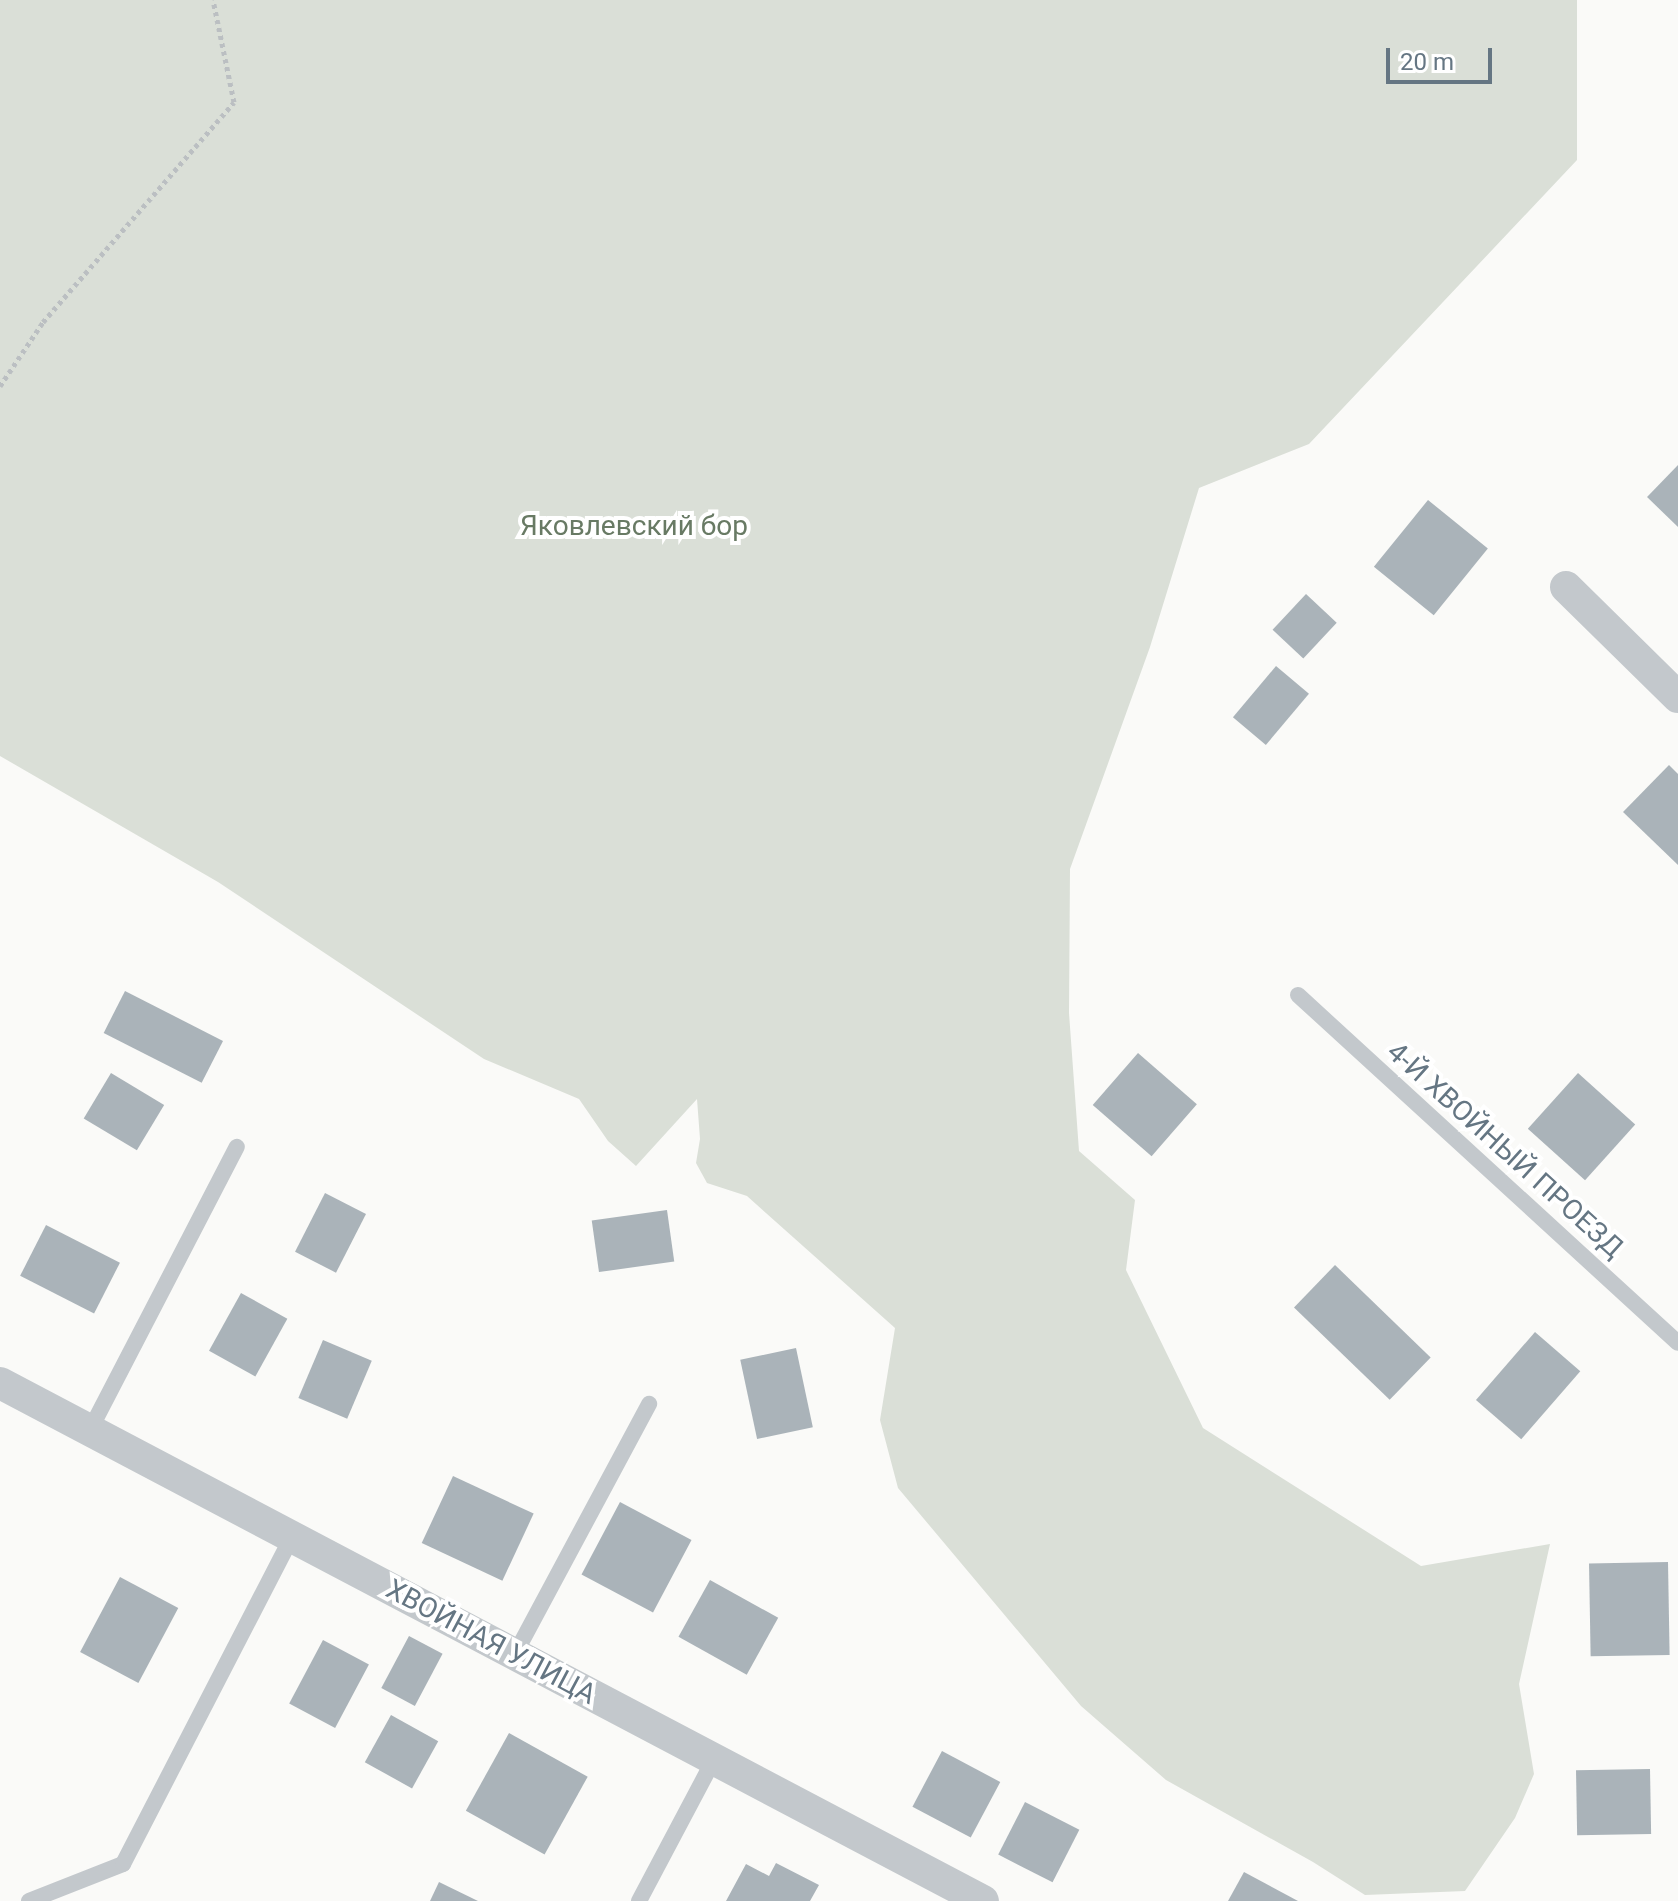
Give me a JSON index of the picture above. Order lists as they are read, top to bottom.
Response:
{
  "streets": {
    "street": ["ХВОЙНАЯ УЛИЦА"],
    "lane": ["4-Й ХВОЙНЫЙ ПРОЕЗД"]
  },
  "parks": ["Яковлевский бор"],
  "scale_bar": "20 m"
}
